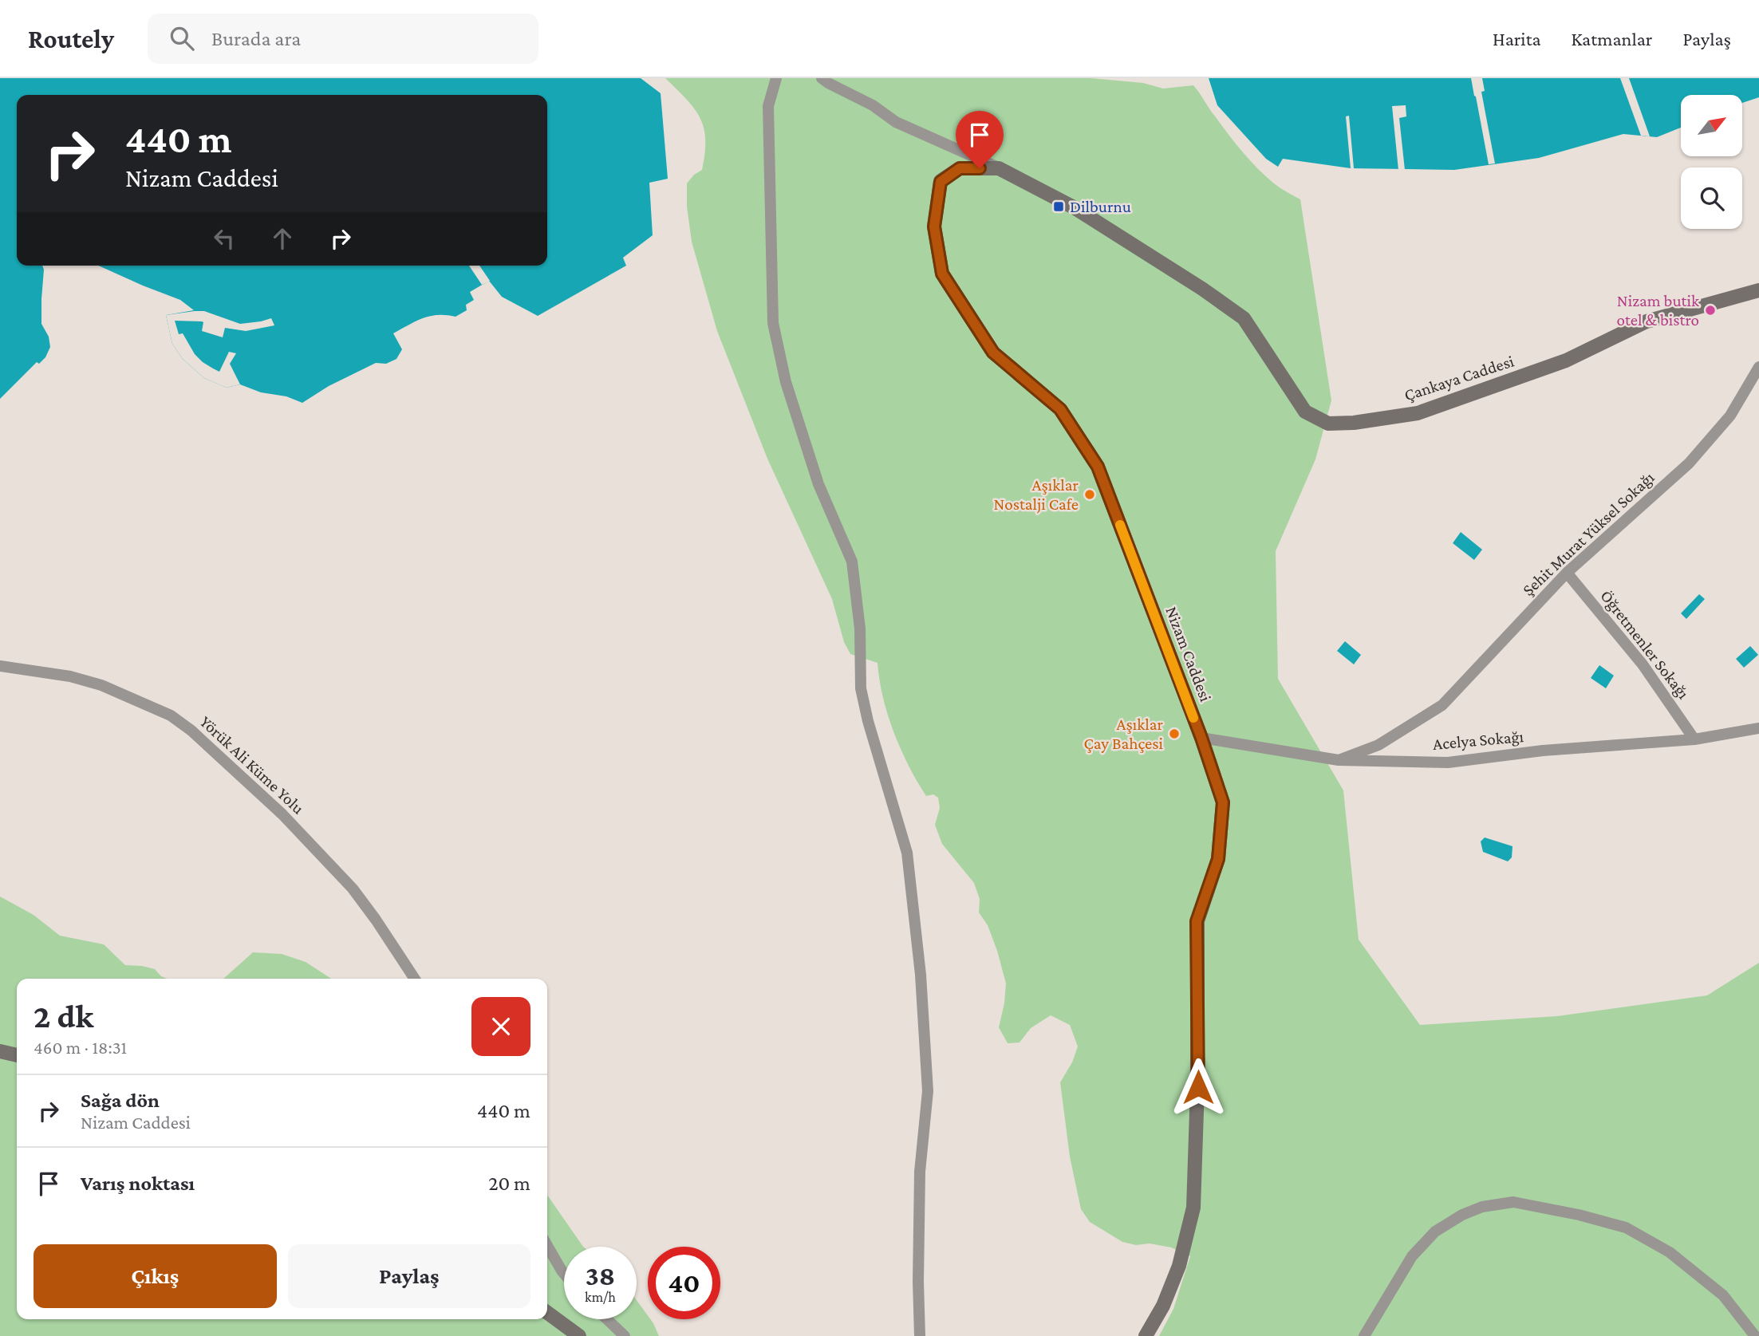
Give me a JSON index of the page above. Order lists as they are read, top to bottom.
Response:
{
  "streets": {
    "street": [
      "Çankaya Caddesi",
      "Şehit Murat Yüksel Sokağı",
      "Öğretmenler Sokağı",
      "Nizam Caddesi",
      "Acelya Sokağı",
      "Yörük Ali Küme Yolu"
    ]
  },
  "crossings": [
    ["Çankaya Caddesi", "Nizam Caddesi"],
    ["Şehit Murat Yüksel Sokağı", "Öğretmenler Sokağı"],
    ["Şehit Murat Yüksel Sokağı", "Acelya Sokağı"],
    ["Öğretmenler Sokağı", "Acelya Sokağı"],
    ["Nizam Caddesi", "Acelya Sokağı"]
  ],
  "places": {
    "transit": ["Dilburnu"],
    "other": ["Nizam butik otel & bistro", "Aşıklar Nostalji Cafe", "Aşıklar Çay Bahçesi"]
  },
  "north": "top right",
  "page": {
    "header": "Routely",
    "search": "Burada ara",
    "nav": ["Harita", "Katmanlar", "Paylaş"],
    "turn": ["440 m", "Nizam Caddesi"],
    "heading": ["2 dk", "460 m · 18:31"],
    "list": [
      {
        "name": "Sağa dön",
        "note": "Nizam Caddesi",
        "value": "440 m"
      },
      {
        "name": "Varış noktası",
        "value": "20 m"
      }
    ],
    "buttons": ["Çıkış", "Paylaş"],
    "speed": "38 km/h",
    "limit": "40"
  }
}
